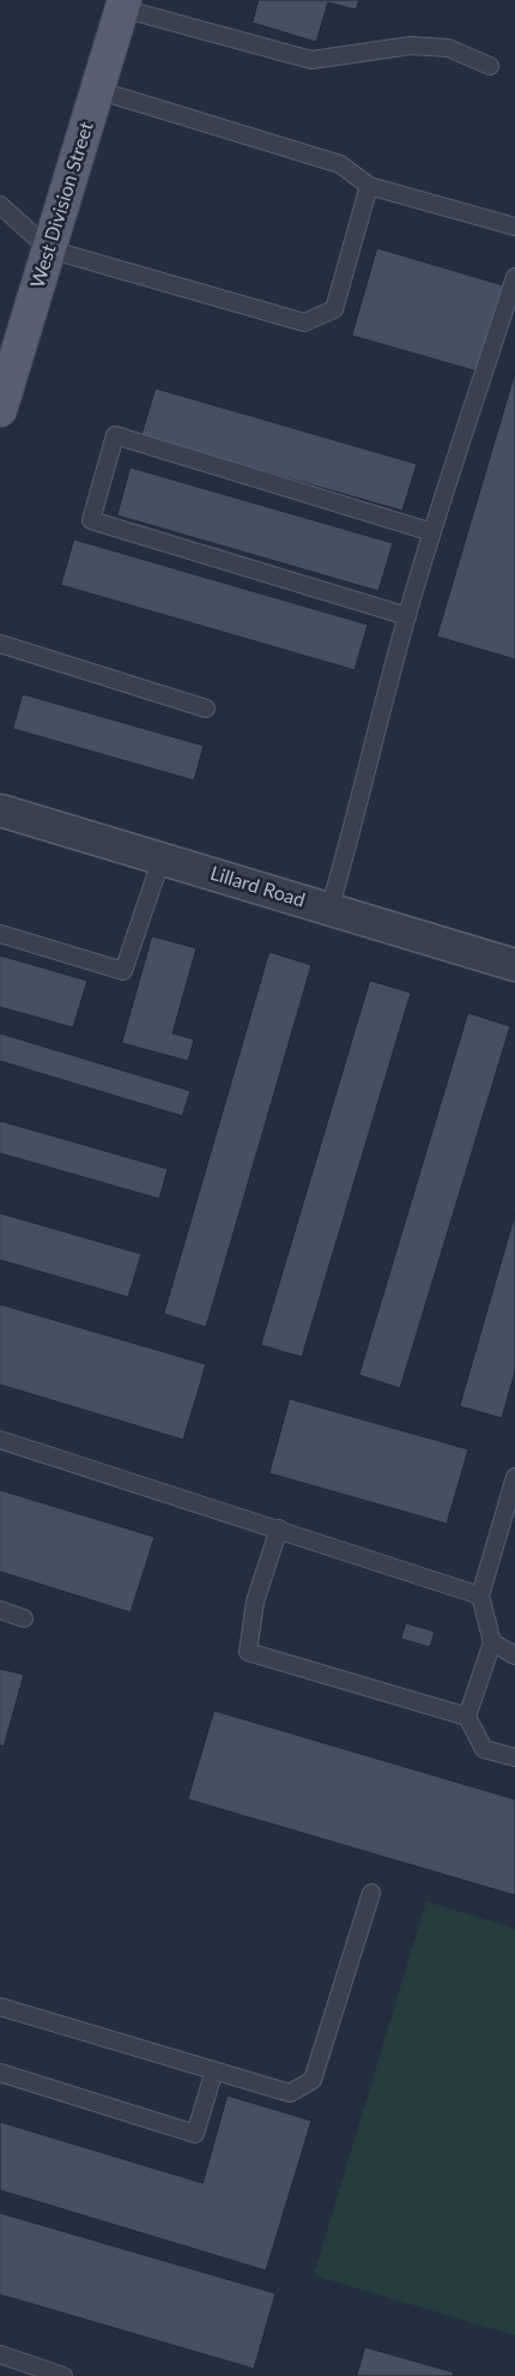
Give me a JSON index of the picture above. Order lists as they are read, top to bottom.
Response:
{
  "streets": {
    "main road": ["West Division Street"],
    "street": ["Lillard Road"]
  }
}
